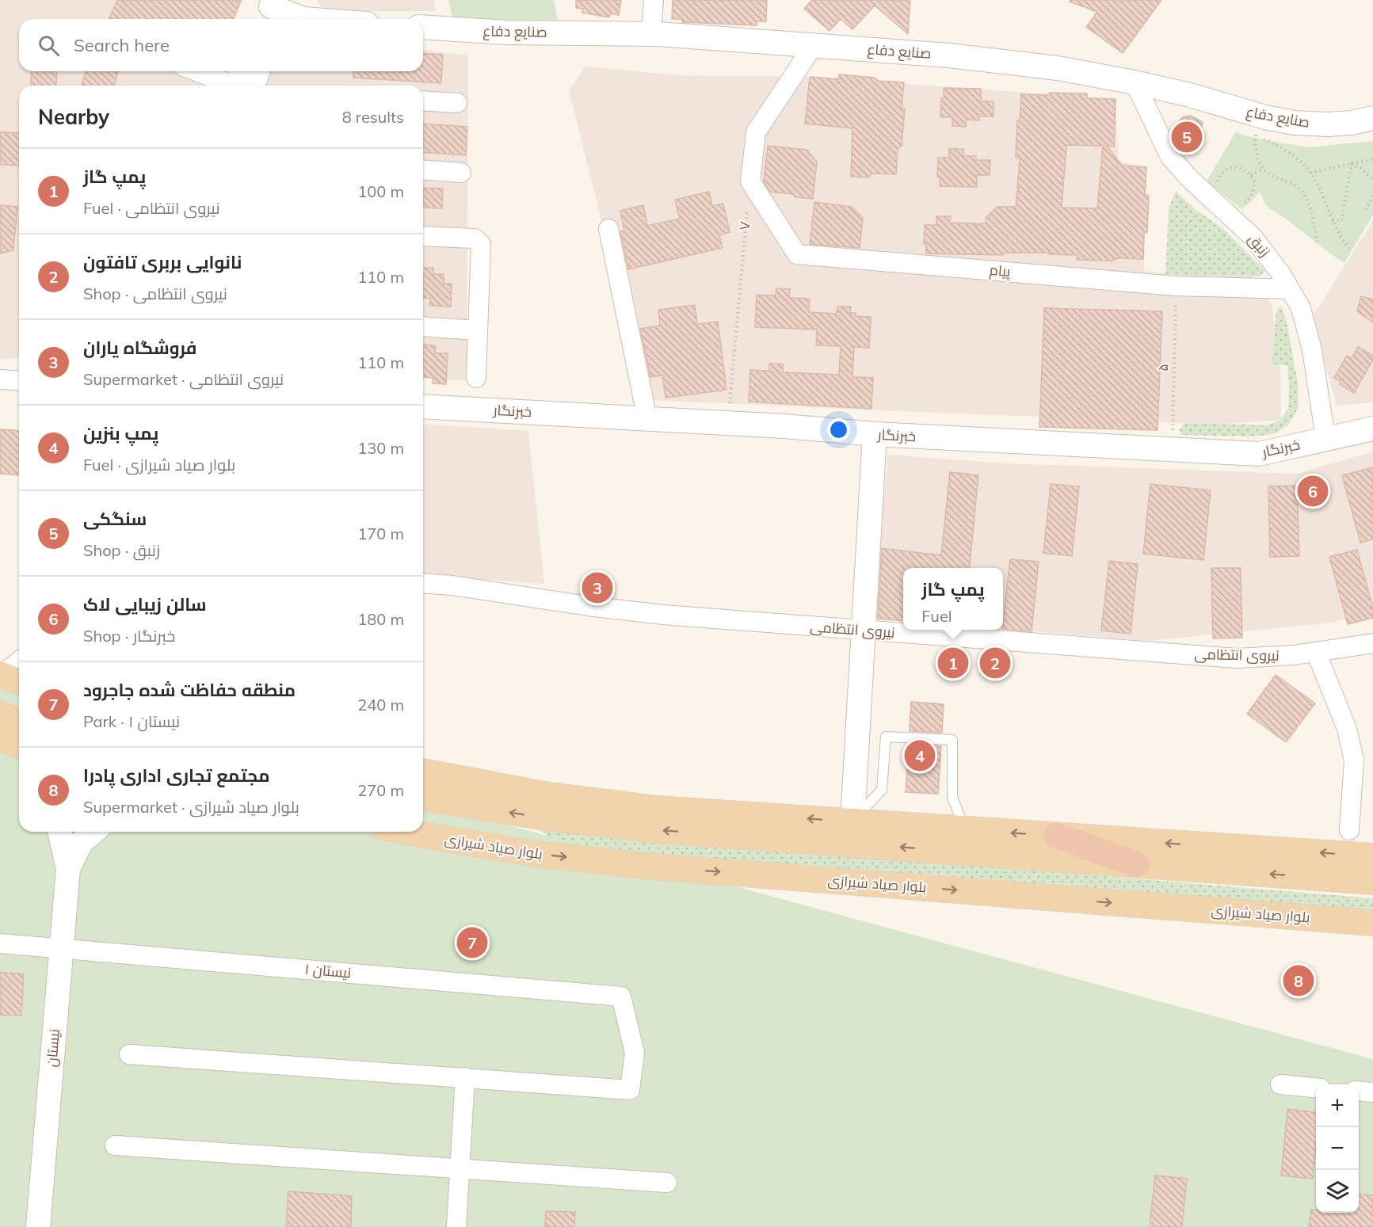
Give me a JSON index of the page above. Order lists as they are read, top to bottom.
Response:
{
  "streets": {
    "main road": ["بلوار صیاد شیرازی"],
    "street": [
      "صنایع دفاع",
      "زنبق",
      "پیام",
      "خبرنگار",
      "نیروی انتظامی",
      "نیستان ۱",
      "نیستان"
    ],
    "path": ["۷", "۵"]
  },
  "crossings": [
    ["صنایع دفاع", "زنبق"],
    ["۷", "پیام"],
    ["۷", "خبرنگار"],
    ["زنبق", "پیام"],
    ["زنبق", "خبرنگار"],
    ["پیام", "۵"],
    ["۵", "خبرنگار"],
    ["نیستان ۱", "نیستان"]
  ],
  "page": {
    "search": "Search here",
    "heading": ["Nearby", "8 results"],
    "pins": [
      "5",
      "6",
      "3",
      "1",
      "2",
      "4",
      "7",
      "8"
    ],
    "list": [
      {
        "mark": "1",
        "name": "پمپ گاز",
        "note": "Fuel · نیروی انتظامی",
        "value": "100 m"
      },
      {
        "mark": "2",
        "name": "نانوایی بربری تافتون",
        "note": "Shop · نیروی انتظامی",
        "value": "110 m"
      },
      {
        "mark": "3",
        "name": "فروشگاه یاران",
        "note": "Supermarket · نیروی انتظامی",
        "value": "110 m"
      },
      {
        "mark": "4",
        "name": "پمپ بنزین",
        "note": "Fuel · بلوار صیاد شیرازی",
        "value": "130 m"
      },
      {
        "mark": "5",
        "name": "سنگکی",
        "note": "Shop · زنبق",
        "value": "170 m"
      },
      {
        "mark": "6",
        "name": "سالن زیبایی لاک",
        "note": "Shop · خبرنگار",
        "value": "180 m"
      },
      {
        "mark": "7",
        "name": "منطقه حفاظت شده جاجرود",
        "note": "Park · نیستان ۱",
        "value": "240 m"
      },
      {
        "mark": "8",
        "name": "مجتمع تجاری اداری پادرا",
        "note": "Supermarket · بلوار صیاد شیرازی",
        "value": "270 m"
      }
    ],
    "popup": ["پمپ گاز", "Fuel"],
    "map_buttons": ["+", "−"]
  }
}
